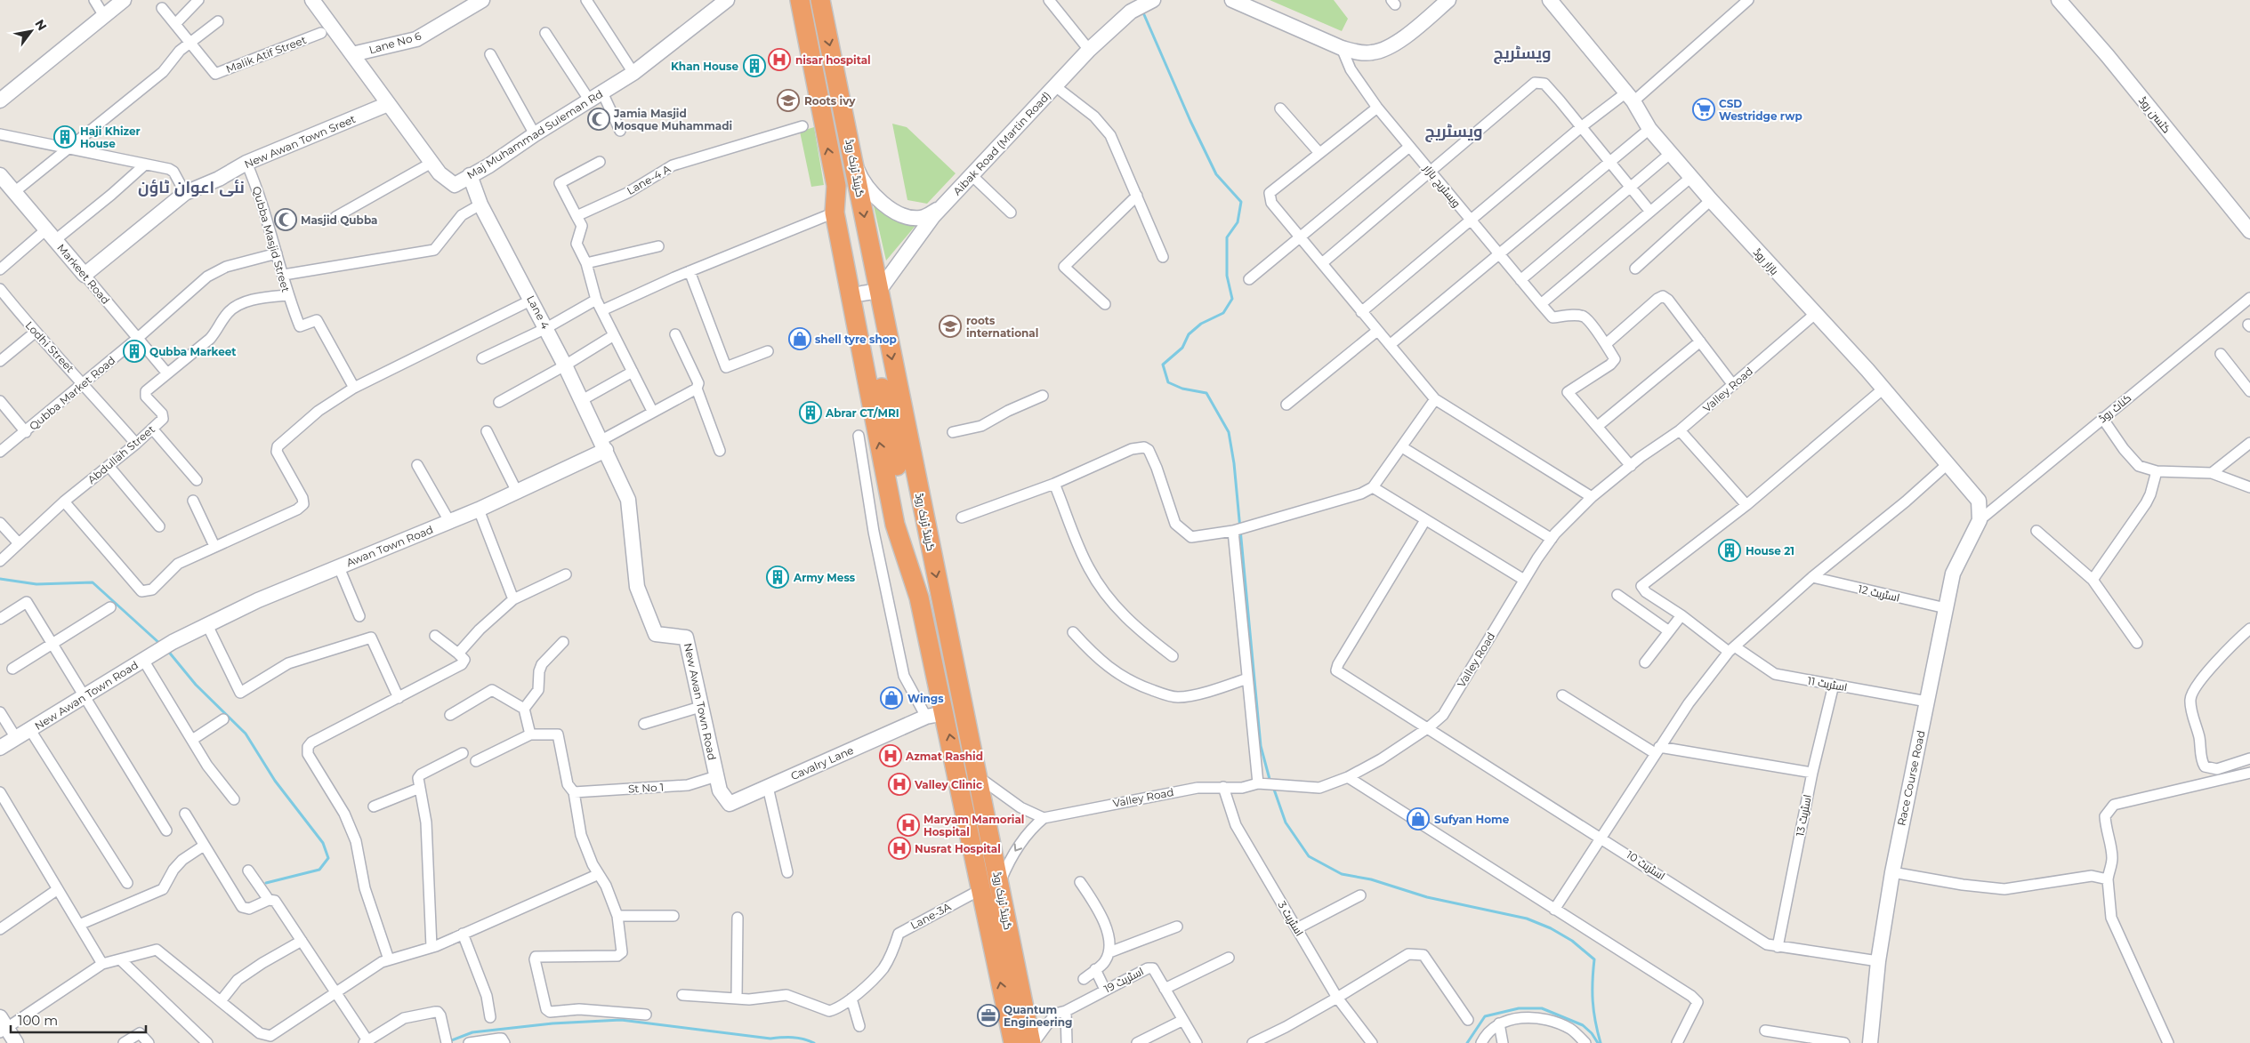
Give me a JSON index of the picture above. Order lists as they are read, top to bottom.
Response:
{
  "streets": {
    "highway": ["گرینڈ ٹرنک روڈ"],
    "street": [
      "Lane No 6",
      "Malik Atif Street",
      "کٹسن روڈ",
      "Maj Muhammad Suleman Rd",
      "New Awan Town Sreet",
      "Aibak Road (Martin Road)",
      "Lane-4 A",
      "ویسٹریج بازار",
      "Qubba Masjid Street",
      "بازار روڈ",
      "Markeet Road",
      "Lane 4",
      "Lodhi Street",
      "Valley Road",
      "Qubba Market Road",
      "کناٹ روڈ",
      "Abdullah Street",
      "Awan Town Road",
      "اسٹریٹ 12",
      "اسٹریٹ 11",
      "New Awan Town Road",
      "Cavalry Lane",
      "Race Course Road",
      "St No 1",
      "اسٹریٹ 13",
      "اسٹریٹ 10",
      "Lane-3A",
      "اسٹریٹ 3",
      "اسٹریٹ 19"
    ]
  },
  "crossings": [
    ["Lane No 6", "Maj Muhammad Suleman Rd"],
    ["Maj Muhammad Suleman Rd", "New Awan Town Sreet"],
    ["Maj Muhammad Suleman Rd", "Lane 4"],
    ["New Awan Town Sreet", "Qubba Masjid Street"],
    ["New Awan Town Sreet", "Markeet Road"],
    ["Aibak Road (Martin Road)", "گرینڈ ٹرنک روڈ"],
    ["گرینڈ ٹرنک روڈ", "Cavalry Lane"],
    ["گرینڈ ٹرنک روڈ", "Lane-3A"],
    ["گرینڈ ٹرنک روڈ", "اسٹریٹ 19"],
    ["Qubba Masjid Street", "Qubba Market Road"],
    ["Qubba Masjid Street", "Abdullah Street"],
    ["بازار روڈ", "Valley Road"],
    ["بازار روڈ", "کناٹ روڈ"],
    ["بازار روڈ", "Race Course Road"],
    ["Markeet Road", "Qubba Market Road"],
    ["Markeet Road", "Abdullah Street"],
    ["Lane 4", "Awan Town Road"],
    ["Lane 4", "New Awan Town Road"],
    ["Lodhi Street", "Qubba Market Road"],
    ["Lodhi Street", "Abdullah Street"],
    ["Valley Road", "اسٹریٹ 10"],
    ["Valley Road", "اسٹریٹ 3"],
    ["کناٹ روڈ", "Race Course Road"],
    ["Awan Town Road", "New Awan Town Road"],
    ["اسٹریٹ 12", "Race Course Road"],
    ["اسٹریٹ 11", "Race Course Road"],
    ["اسٹریٹ 11", "اسٹریٹ 13"],
    ["New Awan Town Road", "Cavalry Lane"],
    ["New Awan Town Road", "St No 1"],
    ["Cavalry Lane", "St No 1"],
    ["Race Course Road", "اسٹریٹ 10"],
    ["اسٹریٹ 13", "اسٹریٹ 10"]
  ],
  "districts": ["ویسٹریج", "ویسٹریج", "نئی اعوان ٹاؤن"],
  "places": {
    "hospital": [
      "nisar hospital",
      "Azmat Rashid",
      "Valley Clinic",
      "Maryam Mamorial Hospital",
      "Nusrat Hospital"
    ],
    "building": [
      "Khan House",
      "Haji Khizer House",
      "Qubba Markeet",
      "Abrar CT/MRI",
      "House 21",
      "Army Mess"
    ],
    "school or university": ["Roots ivy", "roots international"],
    "supermarket": ["CSD Westridge rwp"],
    "mosque": ["Jamia Masjid Mosque Muhammadi", "Masjid Qubba"],
    "shop": ["shell tyre shop", "Wings", "Sufyan Home"],
    "office": ["Quantum Engineering"]
  },
  "scale_bar": "100 m",
  "north": "top right"
}
